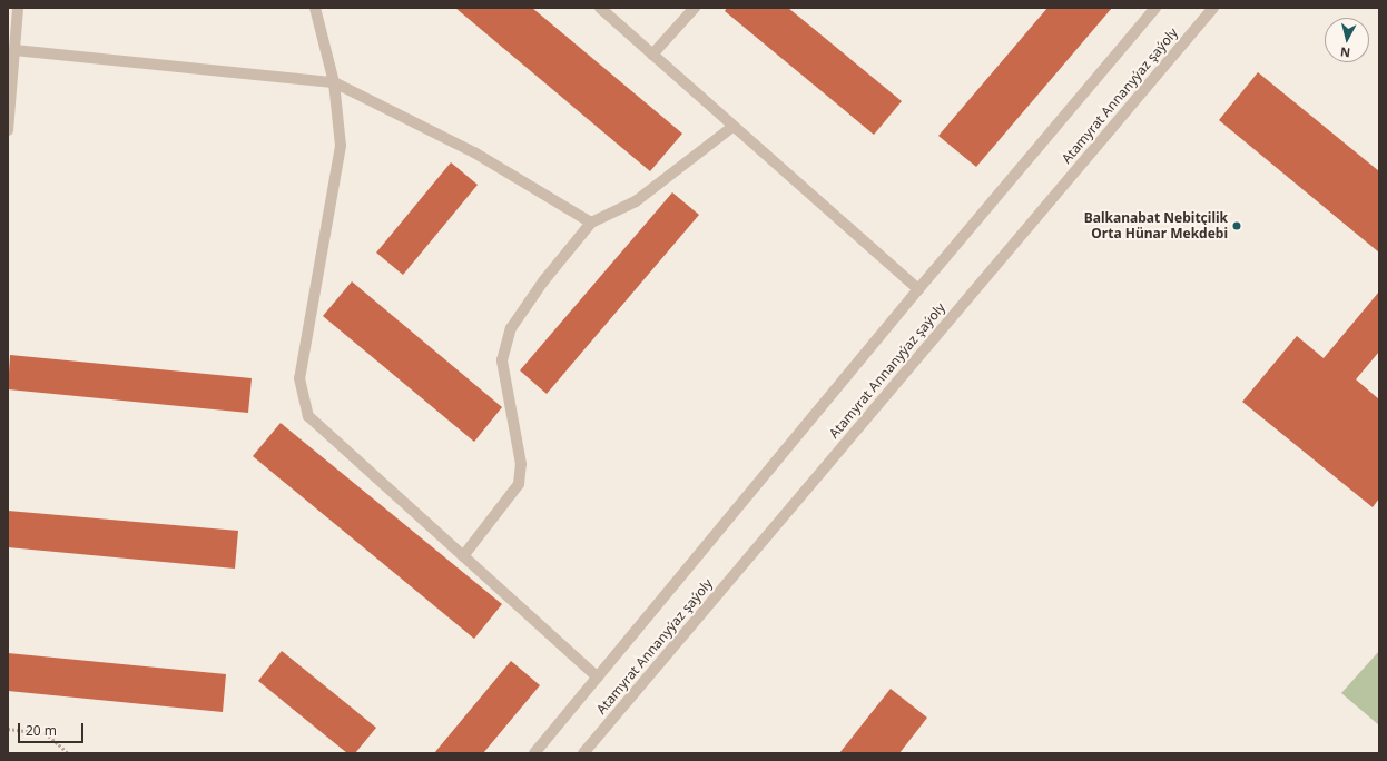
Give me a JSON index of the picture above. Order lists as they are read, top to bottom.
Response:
{
  "streets": {
    "street": ["Atamyrat Annanyýaz şaýoly"]
  },
  "places": ["Balkanabat Nebitçilik Orta Hünar Mekdebi"],
  "scale_bar": "20 m",
  "north": "bottom"
}
